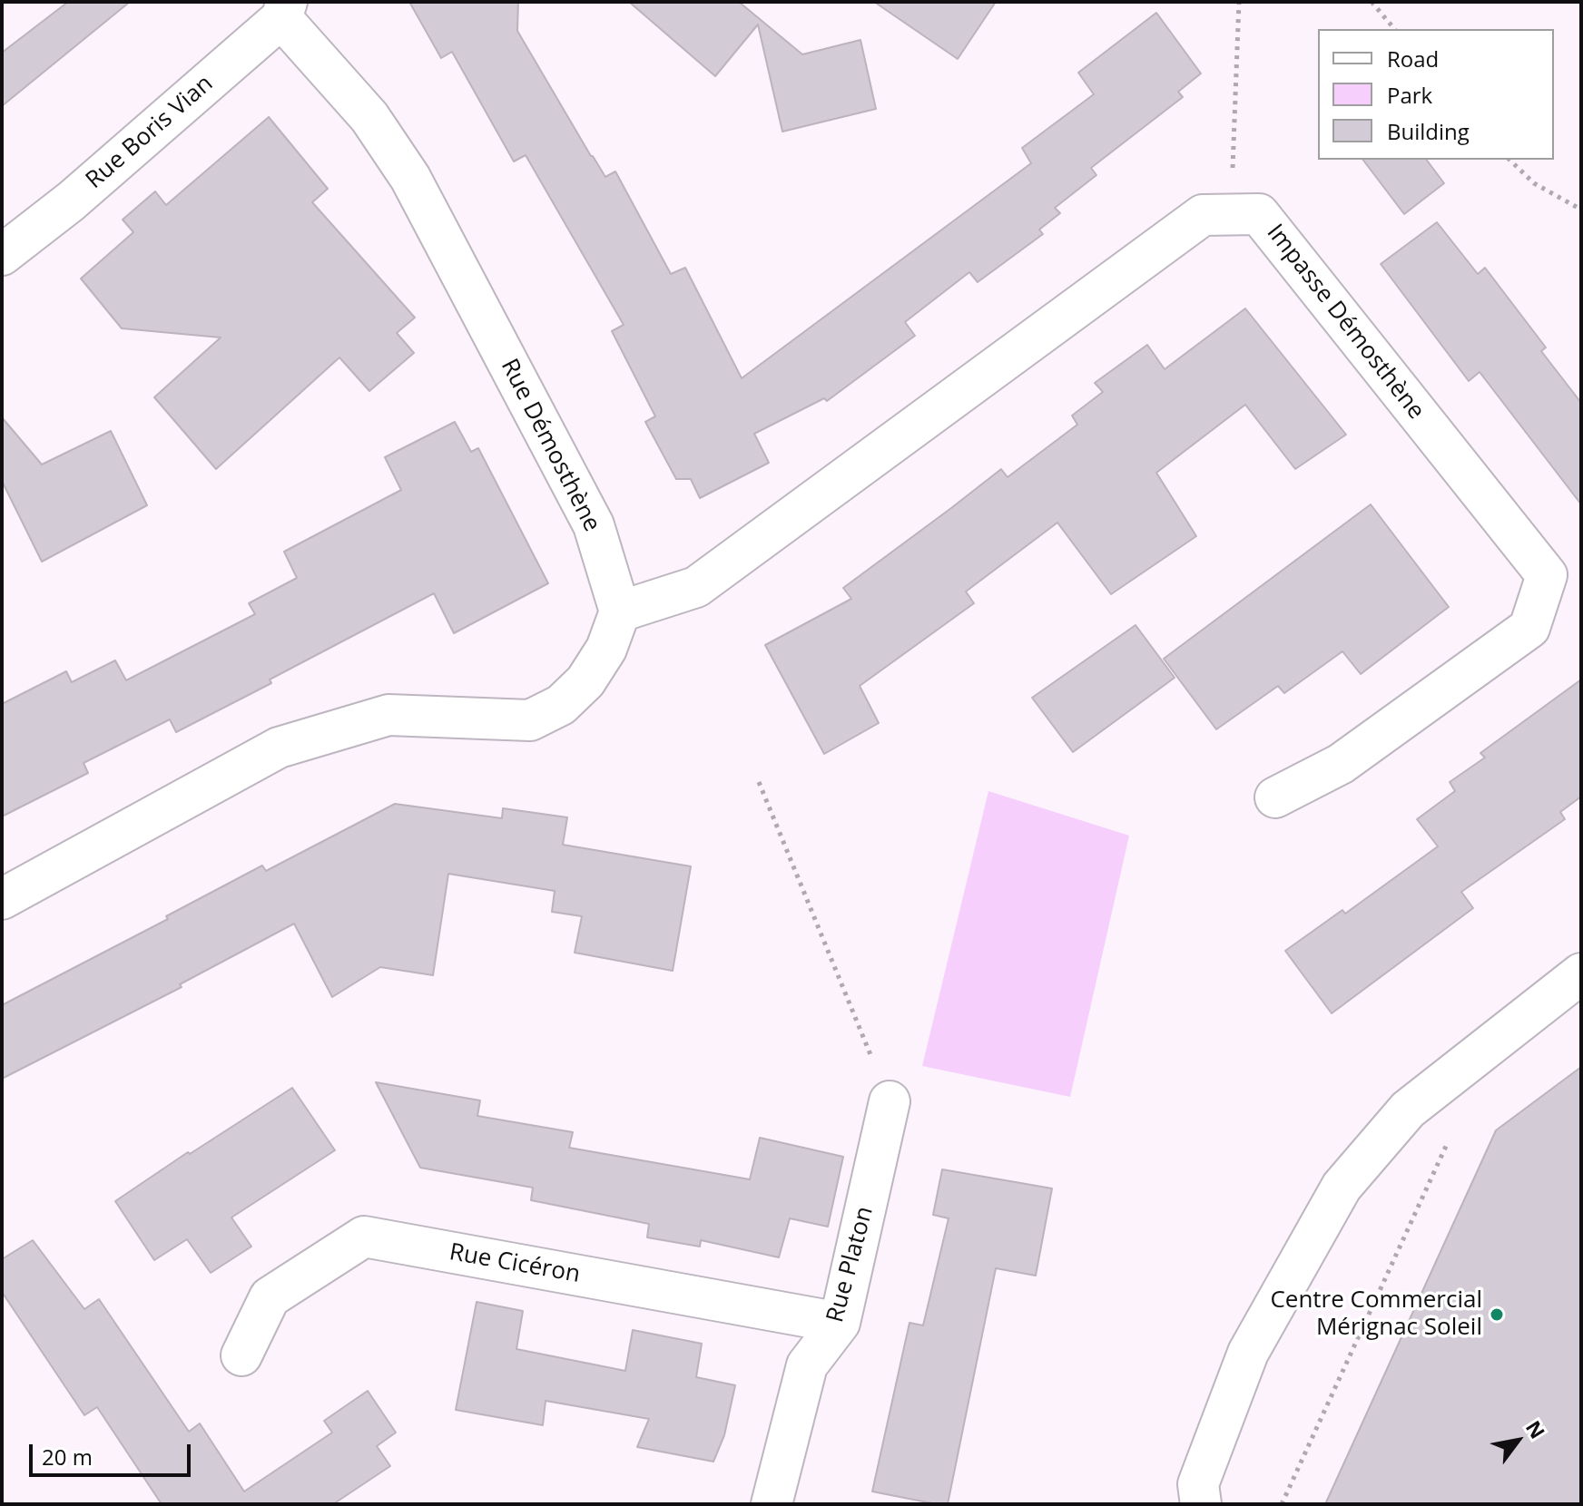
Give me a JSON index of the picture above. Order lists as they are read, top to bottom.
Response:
{
  "streets": {
    "street": [
      "Rue Boris Vian",
      "Impasse Démosthène",
      "Rue Démosthène",
      "Rue Cicéron",
      "Rue Platon"
    ]
  },
  "crossings": [
    ["Rue Boris Vian", "Rue Démosthène"],
    ["Impasse Démosthène", "Rue Démosthène"],
    ["Rue Cicéron", "Rue Platon"]
  ],
  "places": ["Centre Commercial Mérignac Soleil"],
  "legend": ["Road", "Park", "Building"],
  "scale_bar": "20 m",
  "north": "top right"
}
